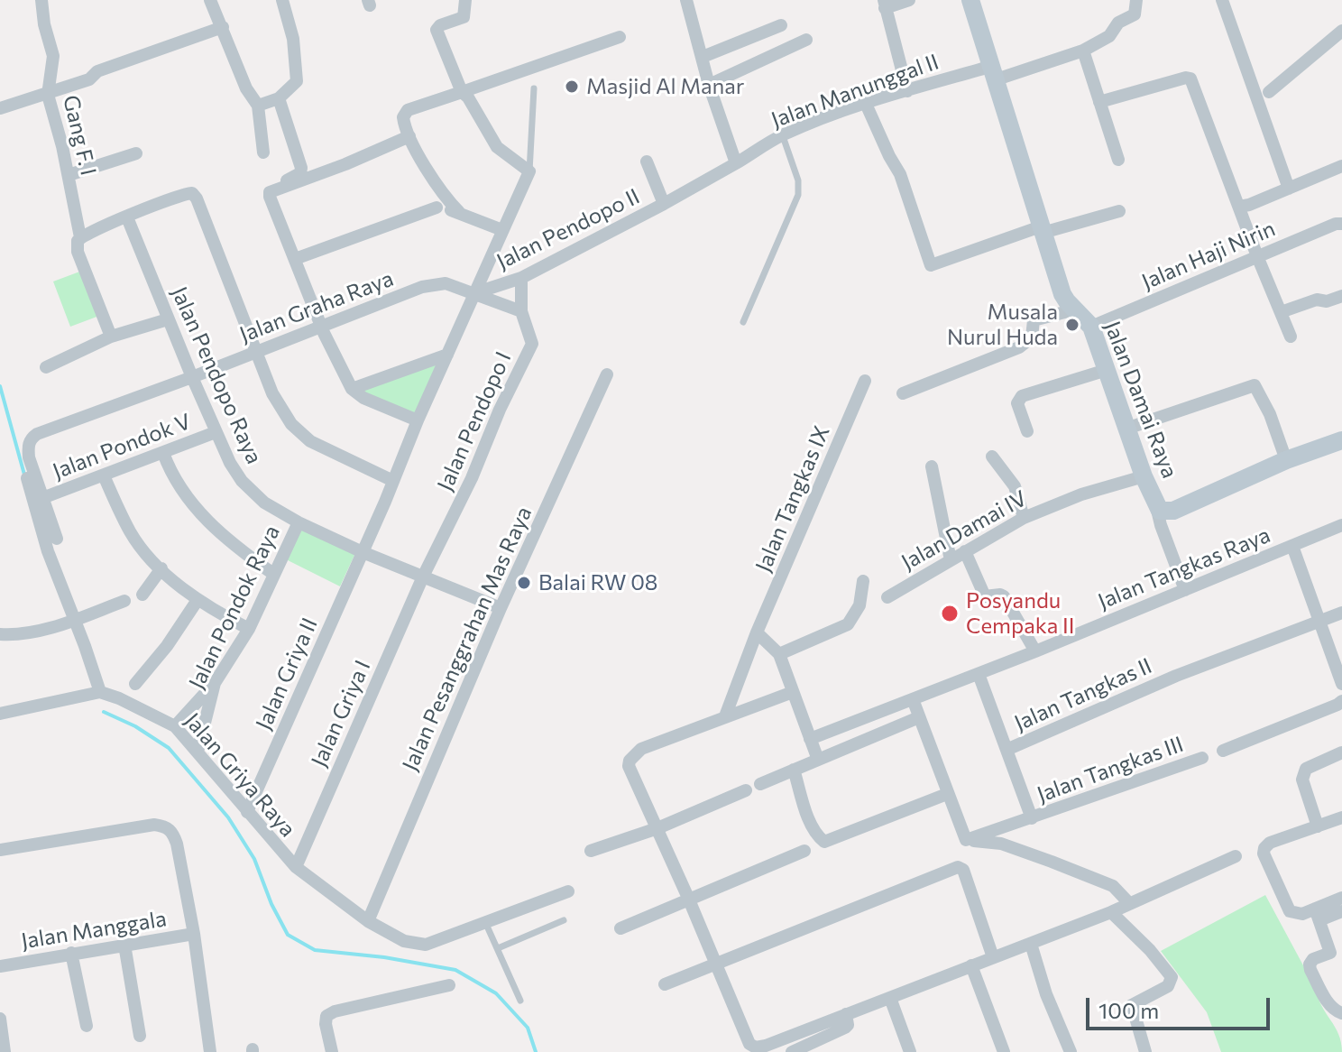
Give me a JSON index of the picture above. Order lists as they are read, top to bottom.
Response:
{
  "streets": {
    "street": [
      "Jalan Manunggal II",
      "Gang F. I",
      "Jalan Pendopo II",
      "Jalan Haji Nirin",
      "Jalan Graha Raya",
      "Jalan Pendopo Raya",
      "Jalan Damai Raya",
      "Jalan Pendopo I",
      "Jalan Pondok V",
      "Jalan Tangkas IX",
      "Jalan Damai IV",
      "Jalan Tangkas Raya",
      "Jalan Pondok Raya",
      "Jalan Pesanggrahan Mas Raya",
      "Jalan Griya II",
      "Jalan Tangkas II",
      "Jalan Griya I",
      "Jalan Tangkas III",
      "Jalan Griya Raya",
      "Jalan Manggala"
    ]
  },
  "crossings": [
    ["Jalan Manunggal II", "Jalan Pendopo II"],
    ["Jalan Manunggal II", "Jalan Damai Raya"],
    ["Jalan Pendopo II", "Jalan Graha Raya"],
    ["Jalan Pendopo II", "Jalan Pendopo I"],
    ["Jalan Haji Nirin", "Jalan Damai Raya"],
    ["Jalan Graha Raya", "Jalan Pendopo Raya"],
    ["Jalan Graha Raya", "Jalan Pendopo I"],
    ["Jalan Graha Raya", "Jalan Pondok V"],
    ["Jalan Pendopo Raya", "Jalan Pendopo I"],
    ["Jalan Pendopo Raya", "Jalan Pondok V"],
    ["Jalan Pendopo Raya", "Jalan Pondok Raya"],
    ["Jalan Pendopo Raya", "Jalan Pesanggrahan Mas Raya"],
    ["Jalan Pendopo Raya", "Jalan Griya II"],
    ["Jalan Pendopo Raya", "Jalan Griya I"],
    ["Jalan Damai Raya", "Jalan Damai IV"],
    ["Jalan Pendopo I", "Jalan Griya I"],
    ["Jalan Pondok Raya", "Jalan Griya Raya"],
    ["Jalan Pesanggrahan Mas Raya", "Jalan Griya Raya"],
    ["Jalan Griya II", "Jalan Griya Raya"],
    ["Jalan Griya I", "Jalan Griya Raya"]
  ],
  "places": [
    "Masjid Al Manar",
    "Musala Nurul Huda",
    "Balai RW 08",
    "Posyandu Cempaka II"
  ],
  "scale_bar": "100 m"
}
